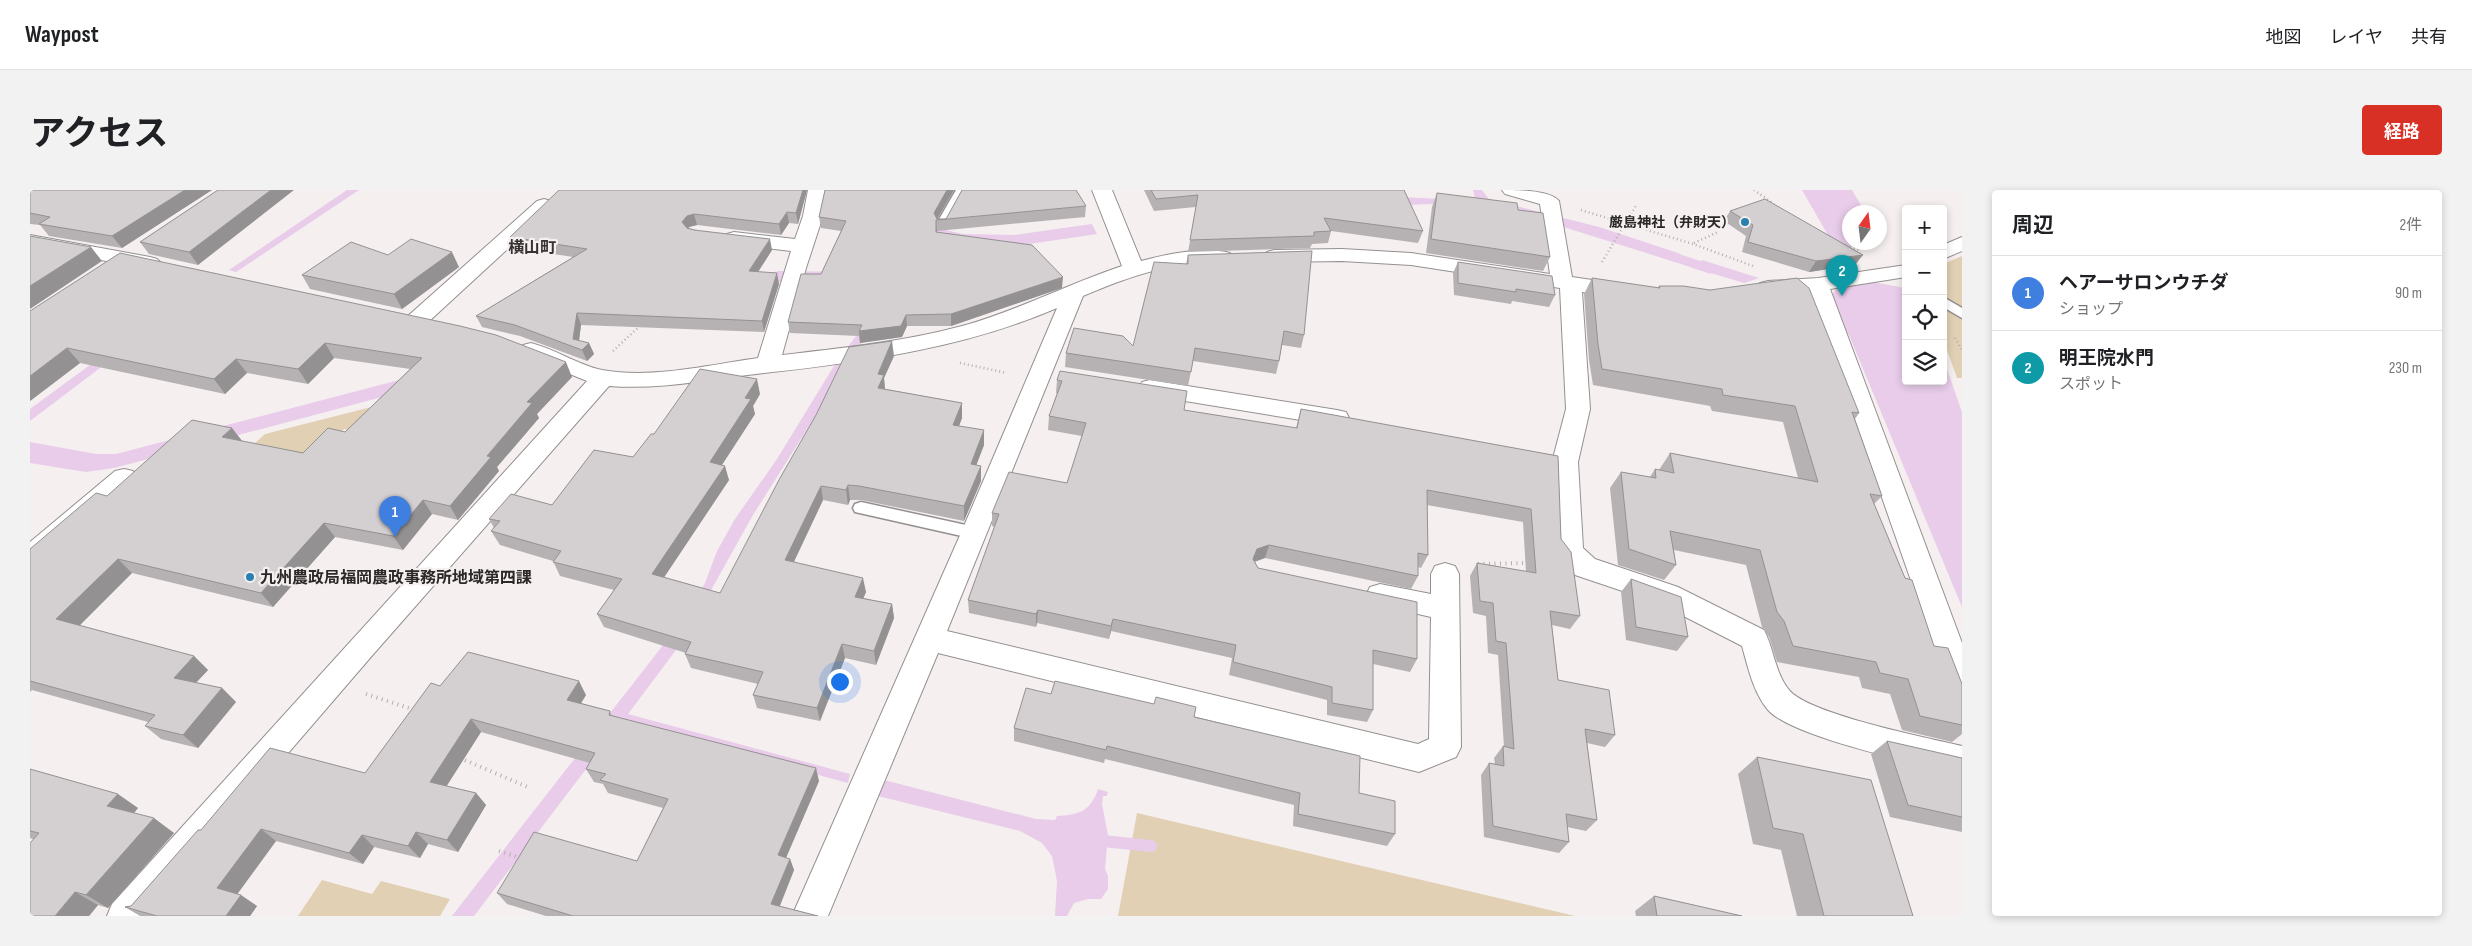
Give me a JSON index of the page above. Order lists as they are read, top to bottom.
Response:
{
  "districts": ["横山町"],
  "places": ["厳島神社（弁財天）", "九州農政局福岡農政事務所地域第四課"],
  "north": "top",
  "page": {
    "header": "Waypost",
    "nav": ["地図", "レイヤ", "共有"],
    "title": "アクセス",
    "buttons": "経路",
    "heading": ["周辺", "2件"],
    "map_buttons": ["+", "−"],
    "pins": ["2", "1"],
    "list": [
      {
        "mark": "1",
        "name": "ヘアーサロンウチダ",
        "note": "ショップ",
        "value": "90 m"
      },
      {
        "mark": "2",
        "name": "明王院水門",
        "note": "スポット",
        "value": "230 m"
      }
    ]
  }
}
